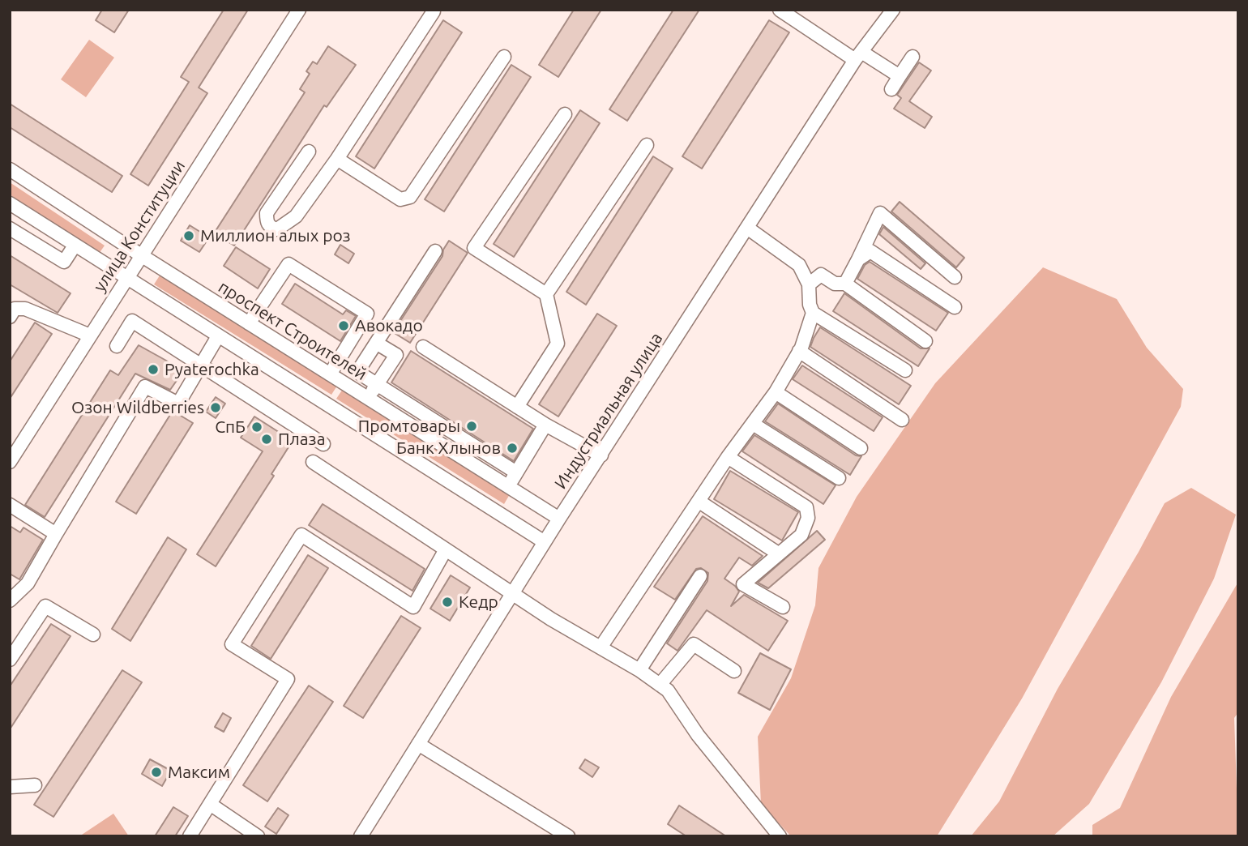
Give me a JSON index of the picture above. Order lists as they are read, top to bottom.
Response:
{
  "streets": {
    "street": ["улица Конституции", "проспект Строителей", "Индустриальная улица"]
  },
  "crossings": [
    ["улица Конституции", "проспект Строителей"],
    ["проспект Строителей", "Индустриальная улица"]
  ],
  "places": [
    "Миллион алых роз",
    "Авокадо",
    "Pyaterochka",
    "Озон Wildberries",
    "Промтовары",
    "СпБ",
    "Плаза",
    "Банк Хлынов",
    "Кедр",
    "Максим"
  ]
}
